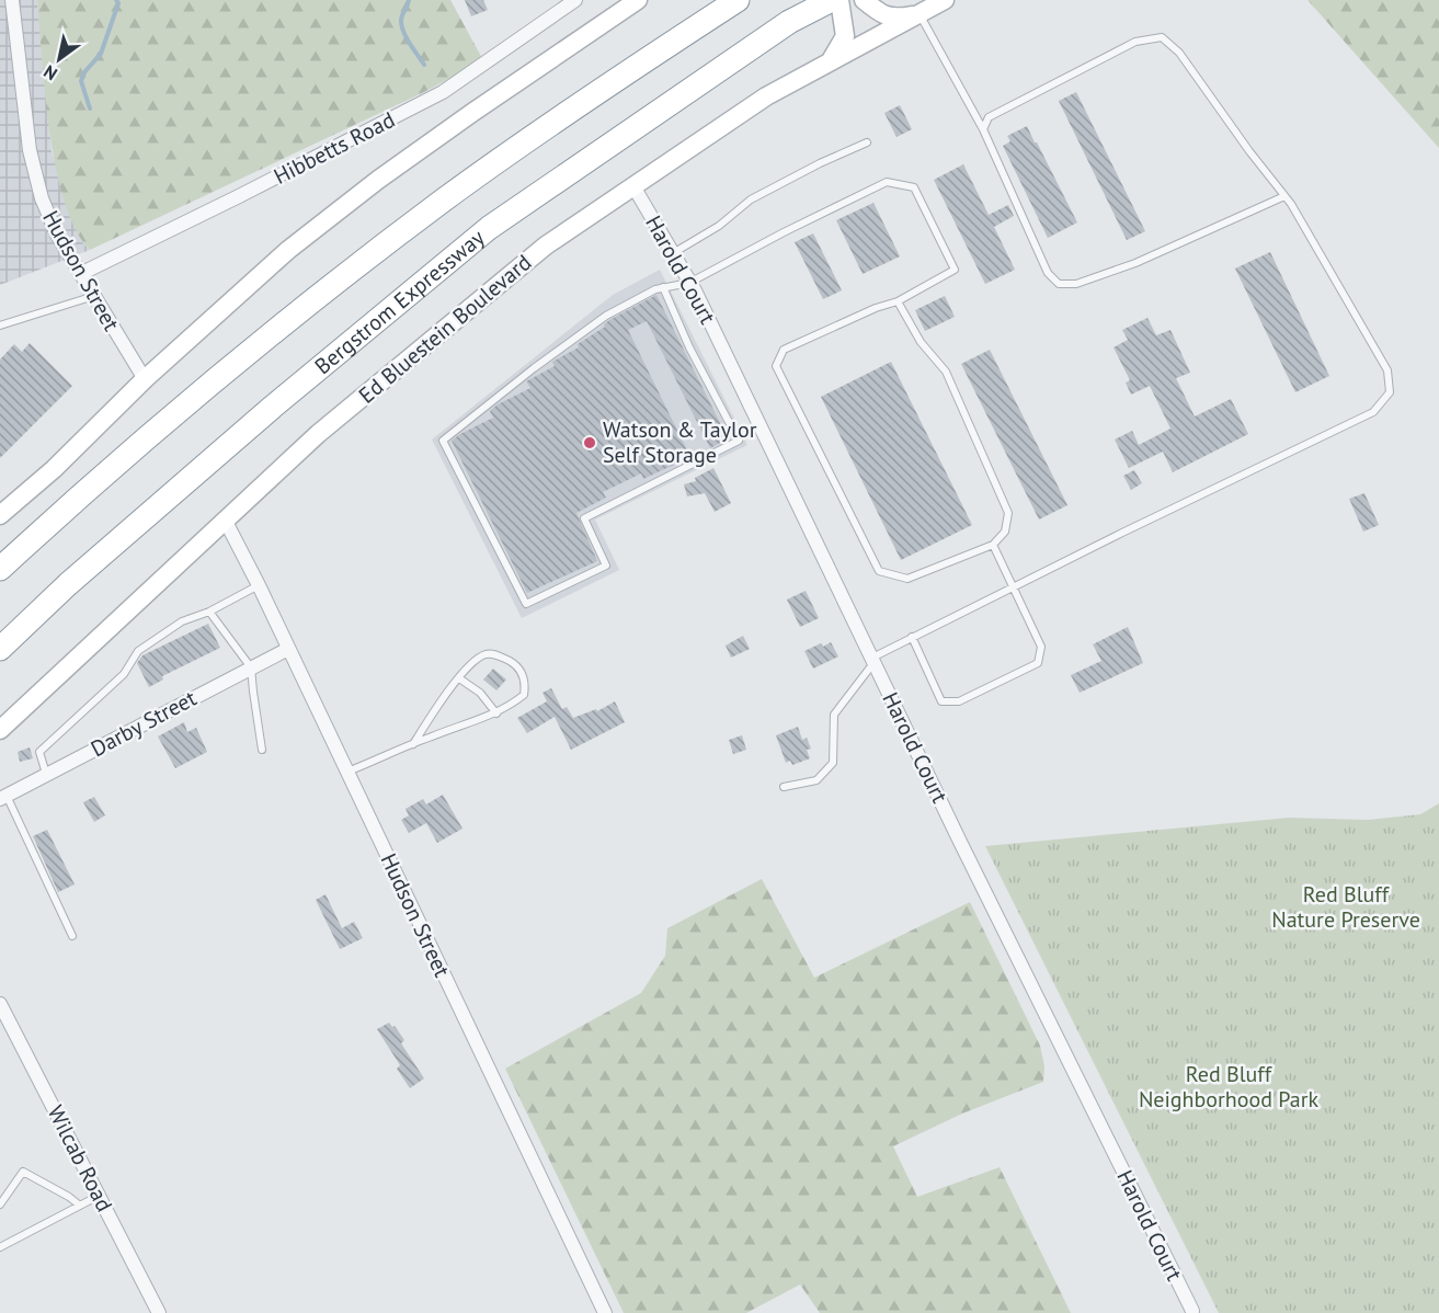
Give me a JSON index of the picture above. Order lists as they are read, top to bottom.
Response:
{
  "streets": {
    "highway": ["Bergstrom Expressway"],
    "main road": ["Ed Bluestein Boulevard"],
    "street": [
      "Hibbetts Road",
      "Harold Court",
      "Hudson Street",
      "Darby Street",
      "Wilcab Road"
    ]
  },
  "crossings": [
    ["Hibbetts Road", "Hudson Street"],
    ["Harold Court", "Ed Bluestein Boulevard"],
    ["Hudson Street", "Ed Bluestein Boulevard"],
    ["Hudson Street", "Darby Street"]
  ],
  "parks": ["Red Bluff Nature Preserve", "Red Bluff Neighborhood Park"],
  "places": ["Watson & Taylor Self Storage"],
  "north": "bottom left"
}
